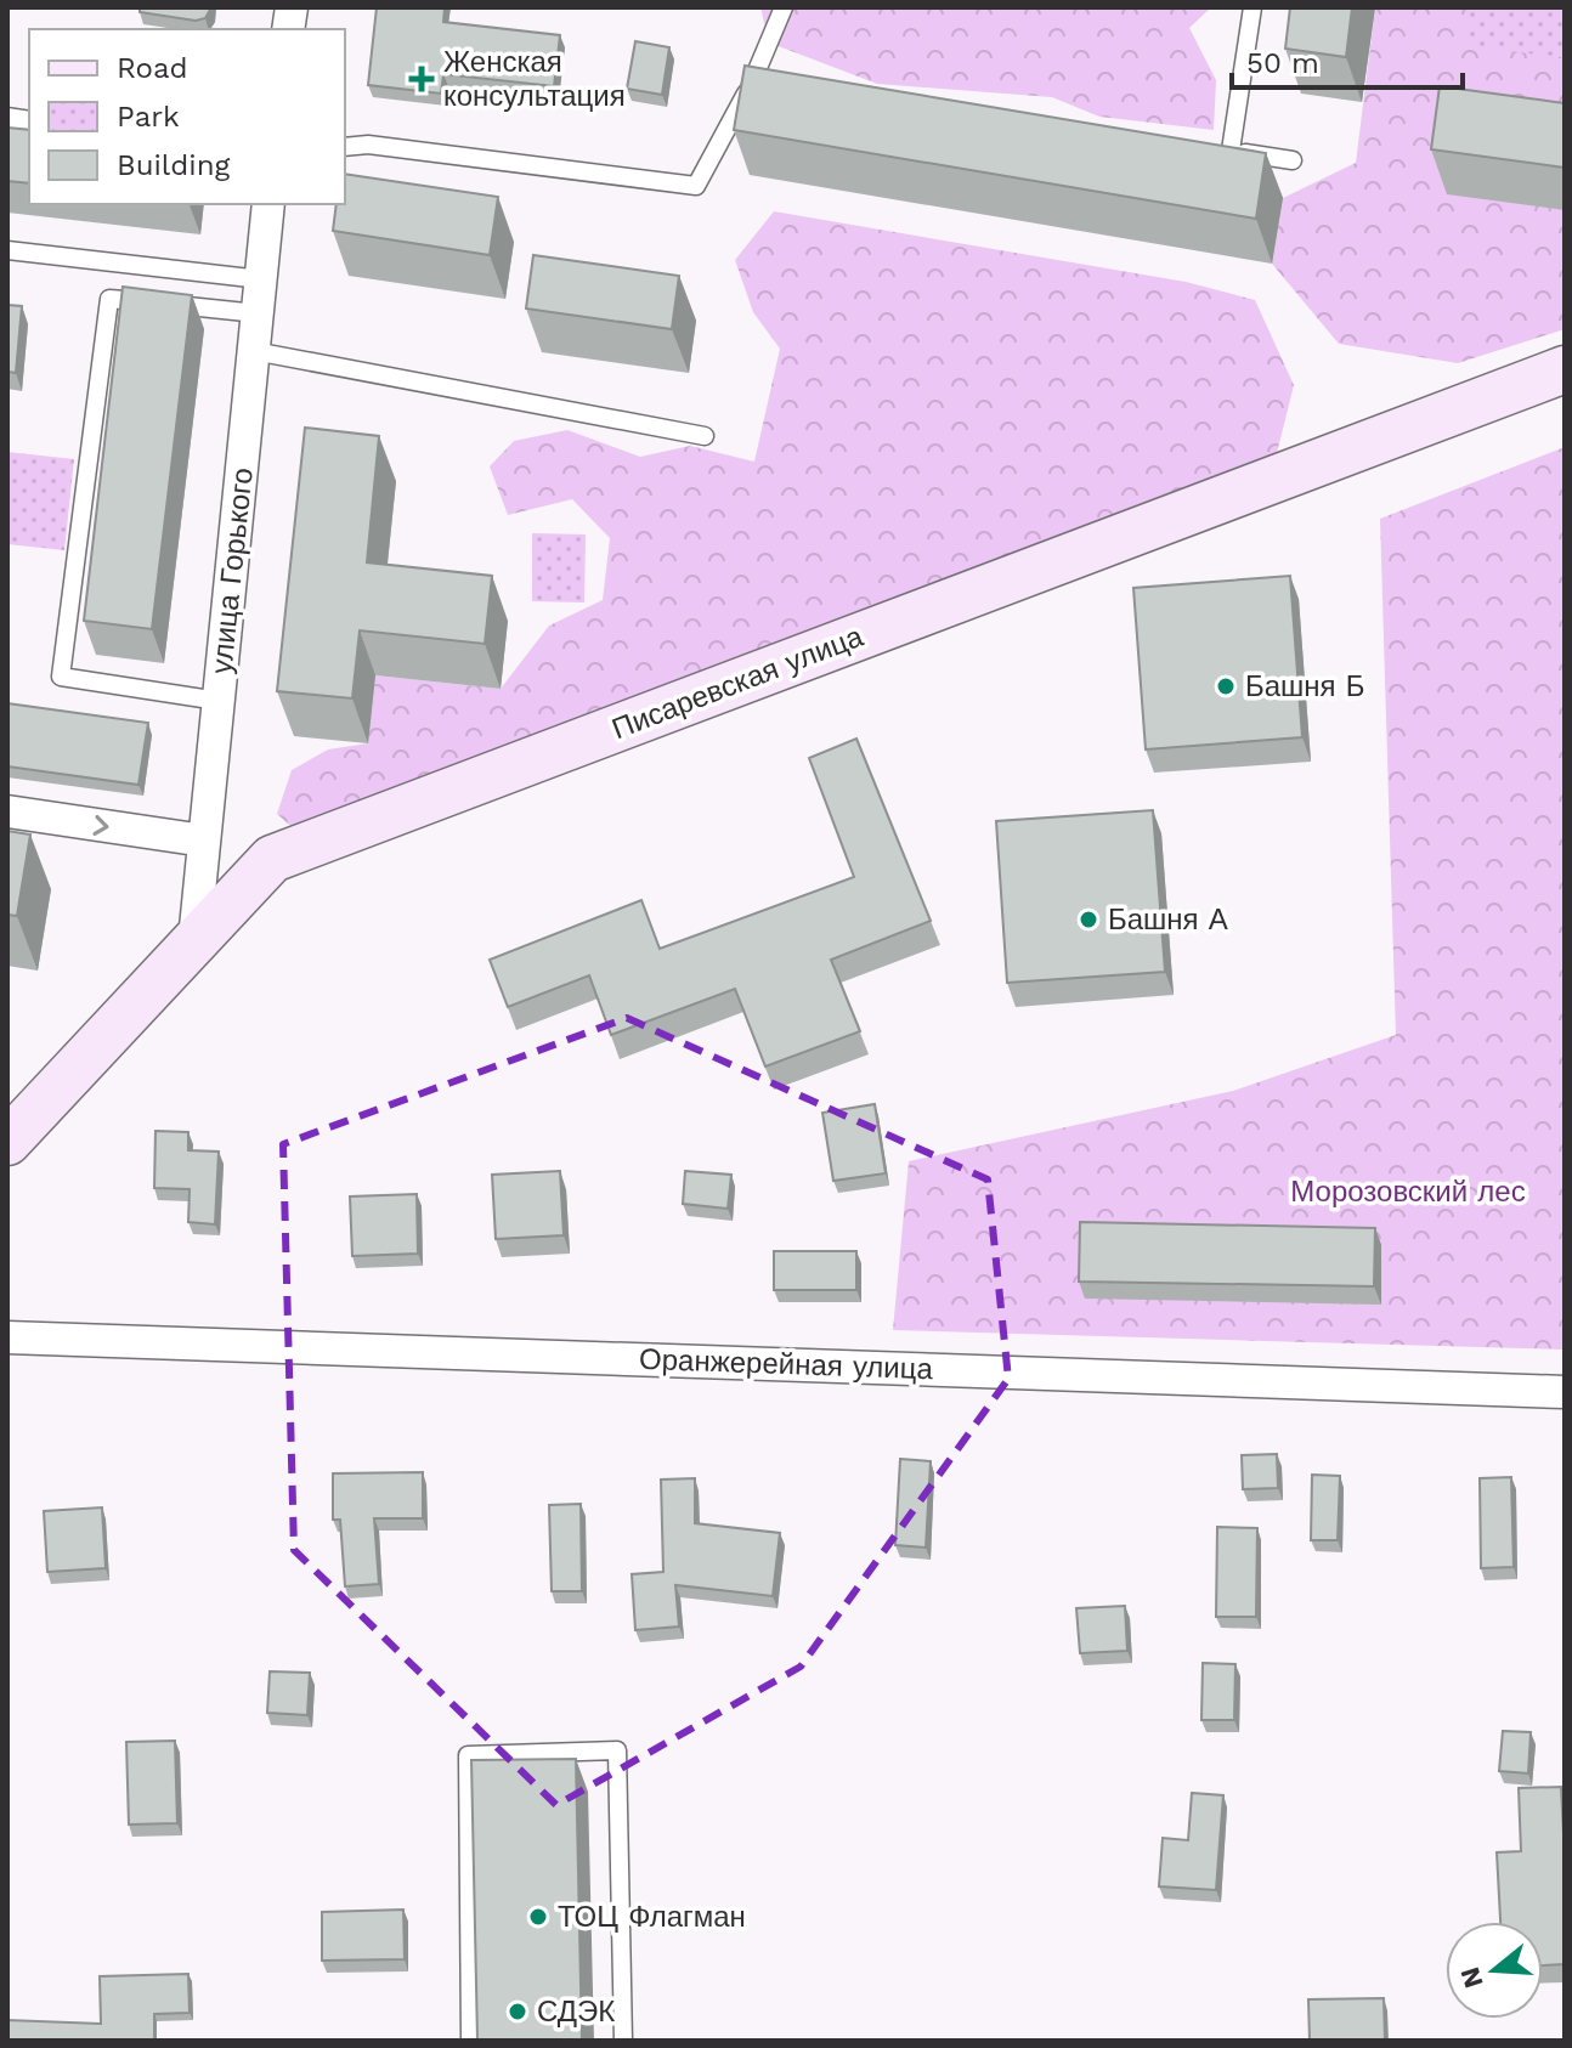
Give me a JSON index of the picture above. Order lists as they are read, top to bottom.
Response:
{
  "streets": {
    "street": ["улица Горького", "Писаревская улица", "Оранжерейная улица"]
  },
  "crossings": [
    ["улица Горького", "Писаревская улица"]
  ],
  "parks": ["Морозовский лес"],
  "places": {
    "health": ["Женская консультация"],
    "other": [
      "Башня Б",
      "Башня А",
      "ТОЦ Флагман",
      "СДЭК"
    ]
  },
  "legend": ["Road", "Park", "Building"],
  "scale_bar": "50 m",
  "north": "left"
}
